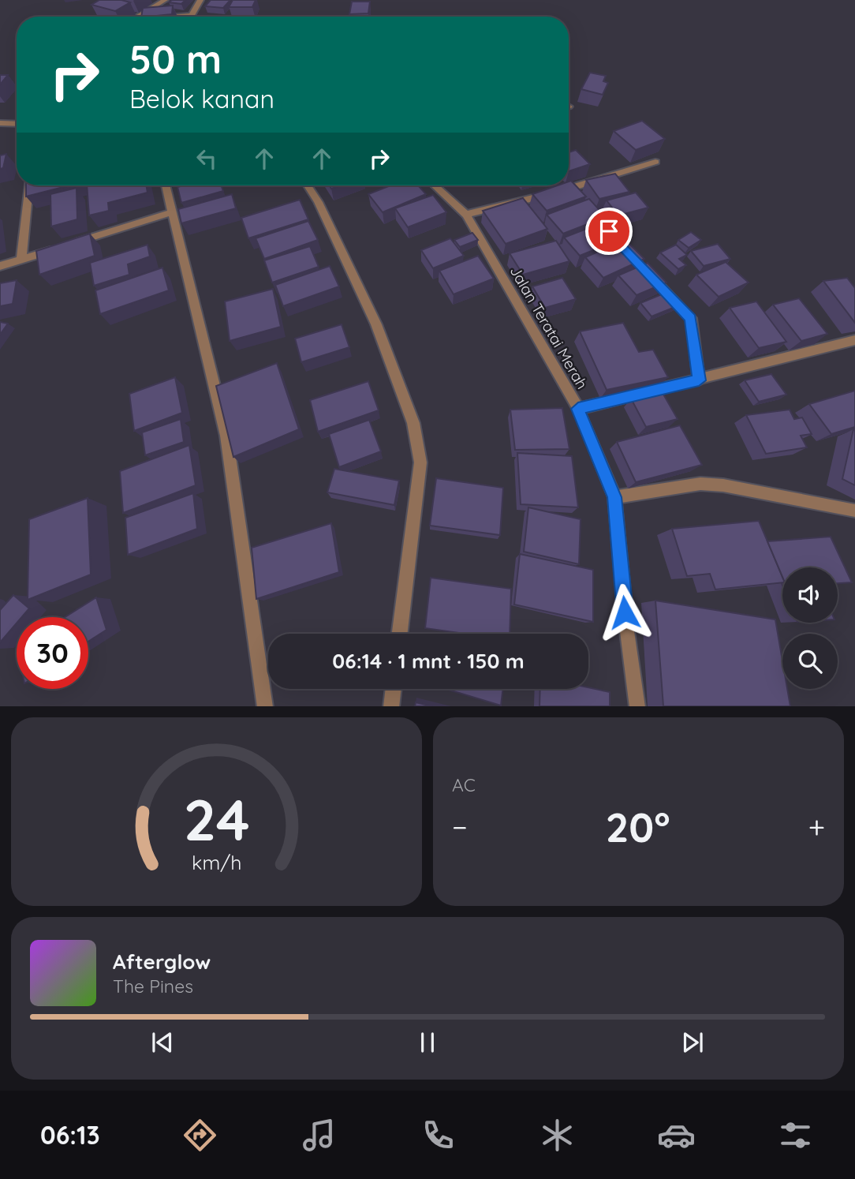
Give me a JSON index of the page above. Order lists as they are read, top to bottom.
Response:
{
  "streets": {
    "street": ["Jalan Teratai Merah"]
  },
  "page": {
    "turn": ["50 m", "Belok kanan"],
    "limit": "30",
    "trip": "06:14 · 1 mnt · 150 m",
    "tile": "AC",
    "heat": ["−", "20°", "+"],
    "song": ["Afterglow", "The Pines"],
    "tabs": "06:13",
    "gauge": ["24", "km/h"]
  }
}
